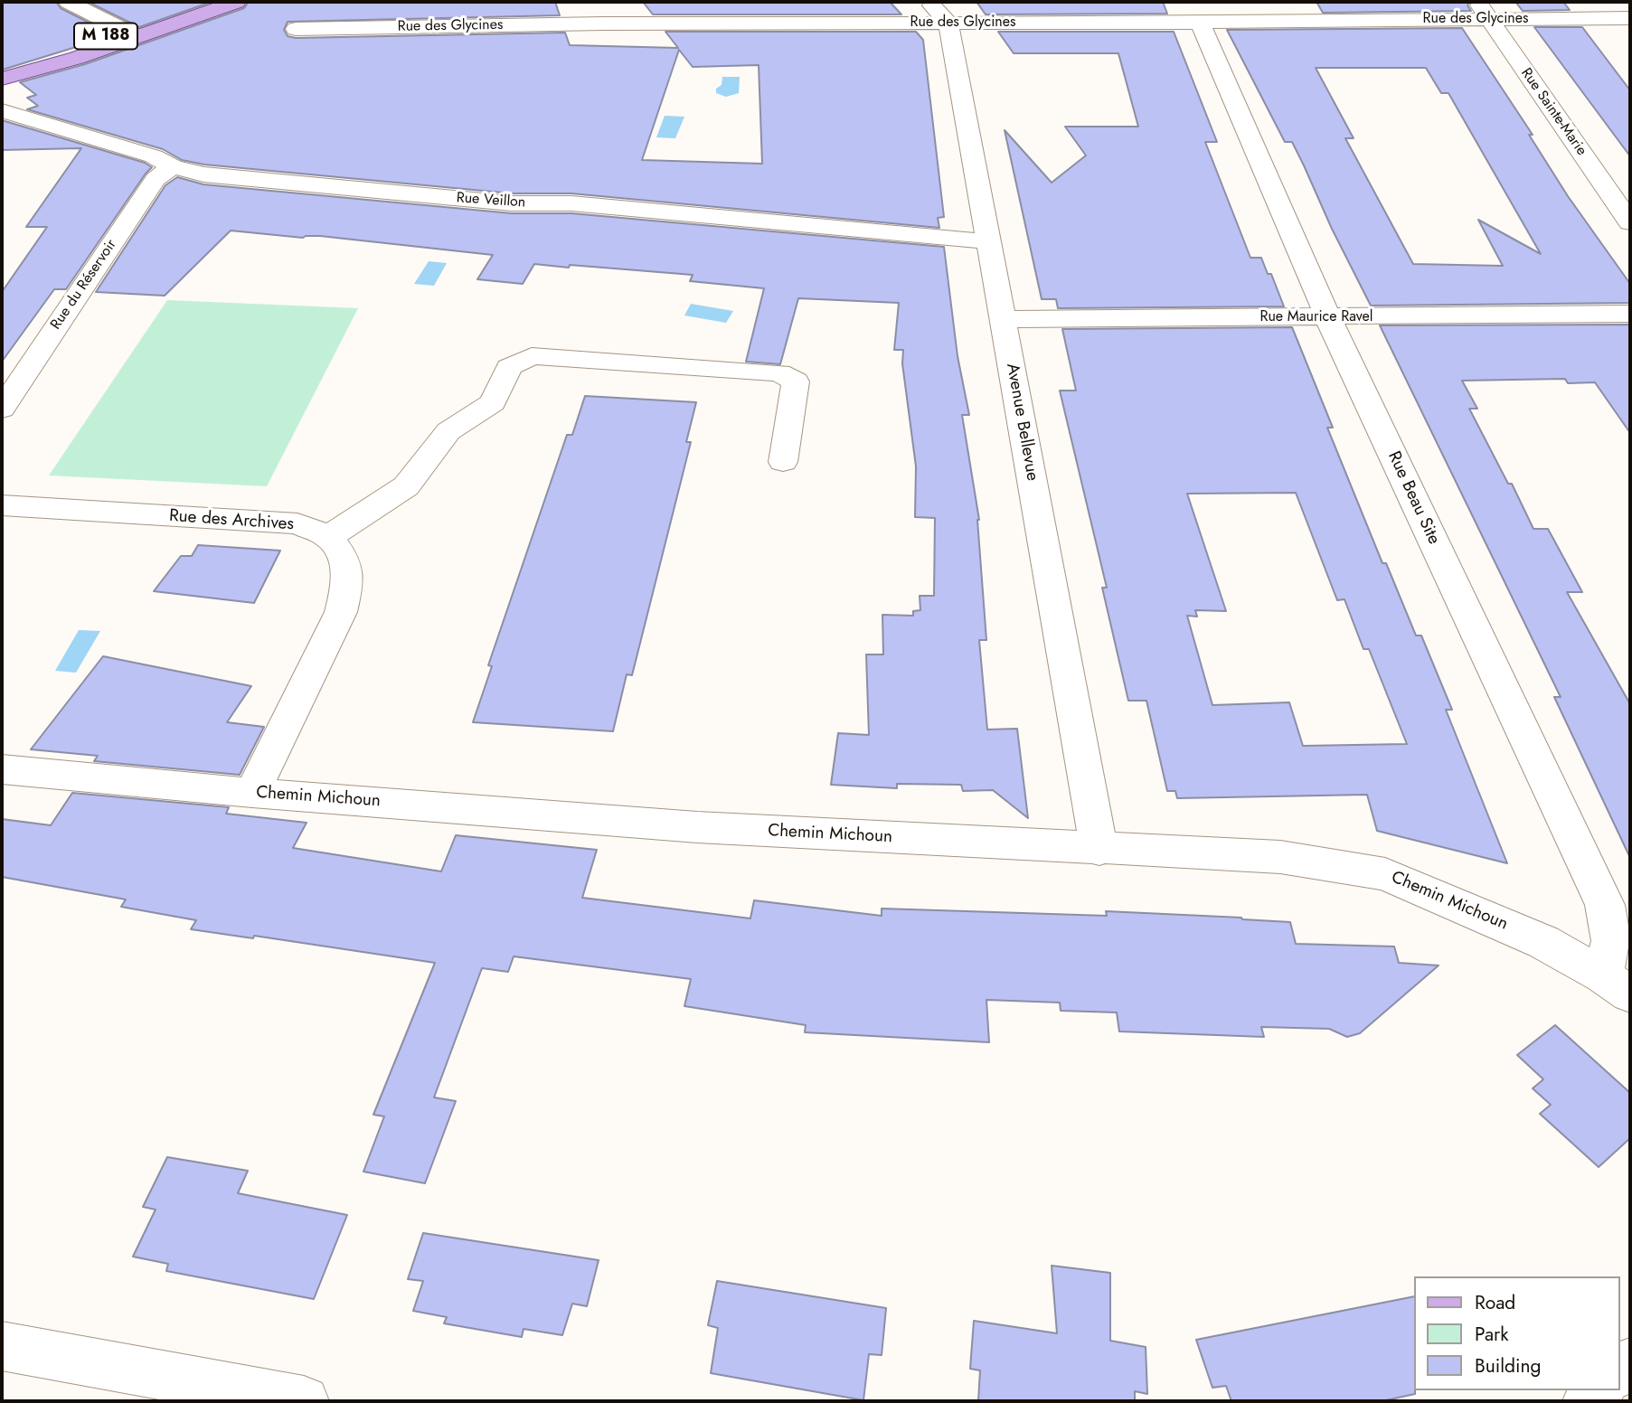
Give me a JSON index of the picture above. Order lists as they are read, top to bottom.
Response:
{
  "streets": {
    "main road": ["M 188"],
    "street": [
      "Rue des Glycines",
      "Rue Sainte-Marie",
      "Rue Veillon",
      "Rue du Réservoir",
      "Rue Maurice Ravel",
      "Avenue Bellevue",
      "Rue Beau Site",
      "Rue des Archives",
      "Chemin Michoun"
    ]
  },
  "crossings": [
    ["Rue des Glycines", "Rue Sainte-Marie"],
    ["Rue des Glycines", "Avenue Bellevue"],
    ["Rue des Glycines", "Rue Beau Site"],
    ["Rue Veillon", "Rue du Réservoir"],
    ["Rue Veillon", "Avenue Bellevue"],
    ["Rue Maurice Ravel", "Avenue Bellevue"],
    ["Rue Maurice Ravel", "Rue Beau Site"],
    ["Avenue Bellevue", "Chemin Michoun"],
    ["Rue Beau Site", "Chemin Michoun"]
  ],
  "legend": ["Road", "Park", "Building"]
}
